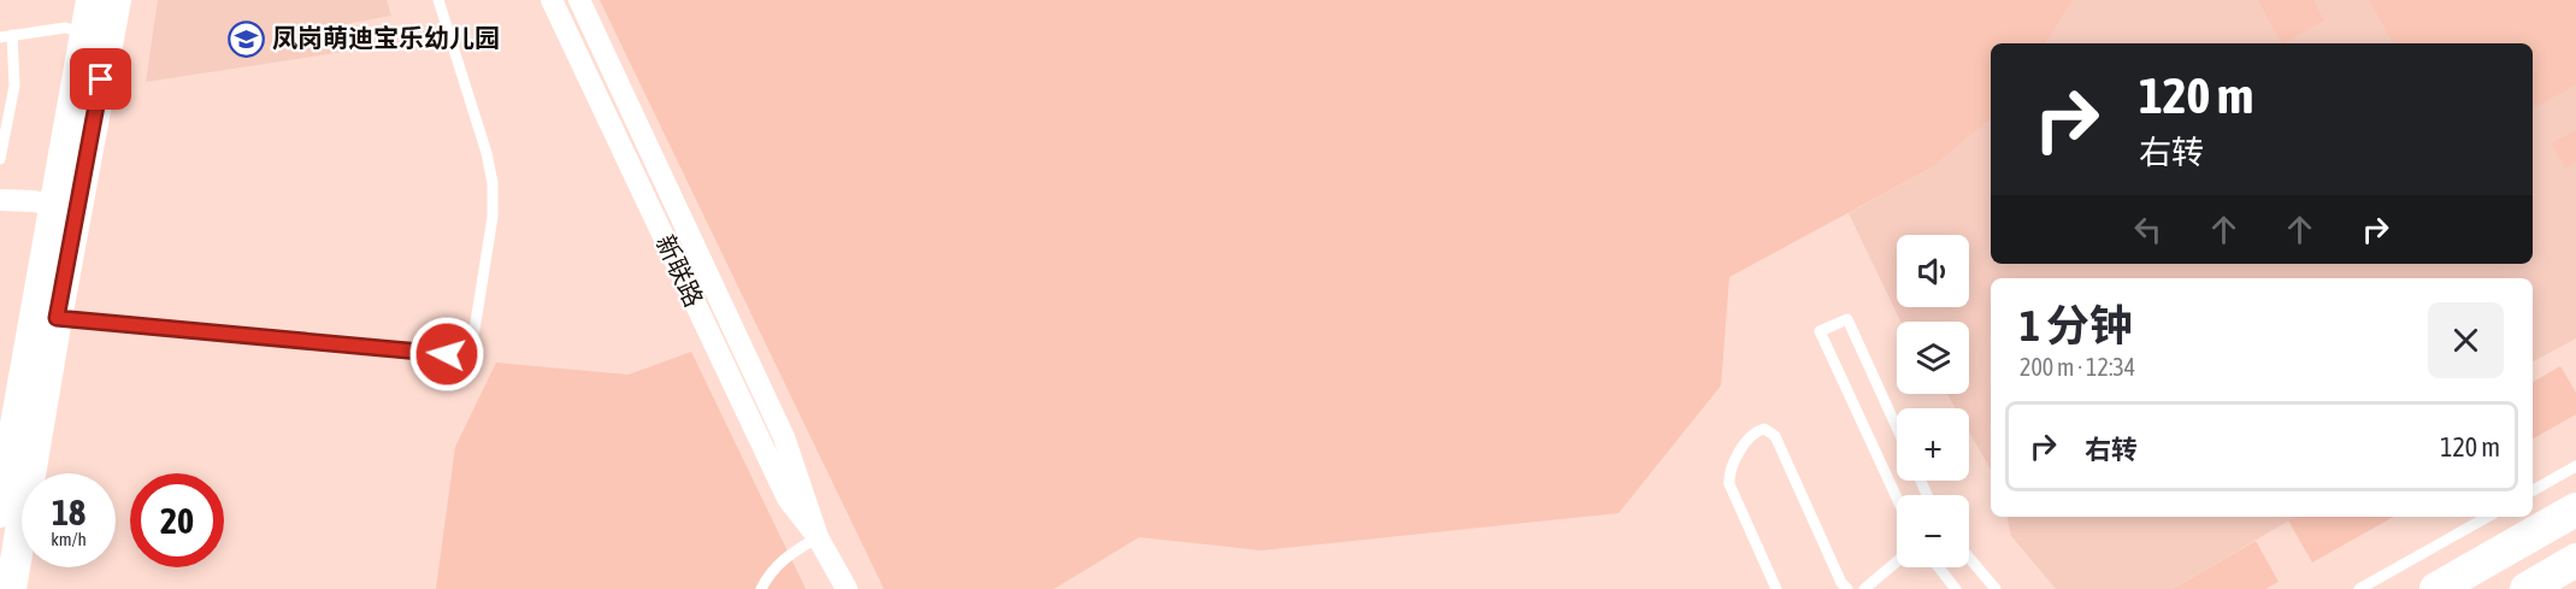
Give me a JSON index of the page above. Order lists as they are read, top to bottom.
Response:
{
  "streets": {
    "street": ["新联路"]
  },
  "places": {
    "school or university": ["凤岗萌迪宝乐幼儿园"]
  },
  "page": {
    "turn": ["120 m", "右转"],
    "map_buttons": ["+", "−"],
    "heading": ["1 分钟", "200 m · 12:34"],
    "list": [
      {
        "name": "右转",
        "value": "120 m"
      }
    ],
    "speed": "18 km/h",
    "limit": "20"
  }
}
